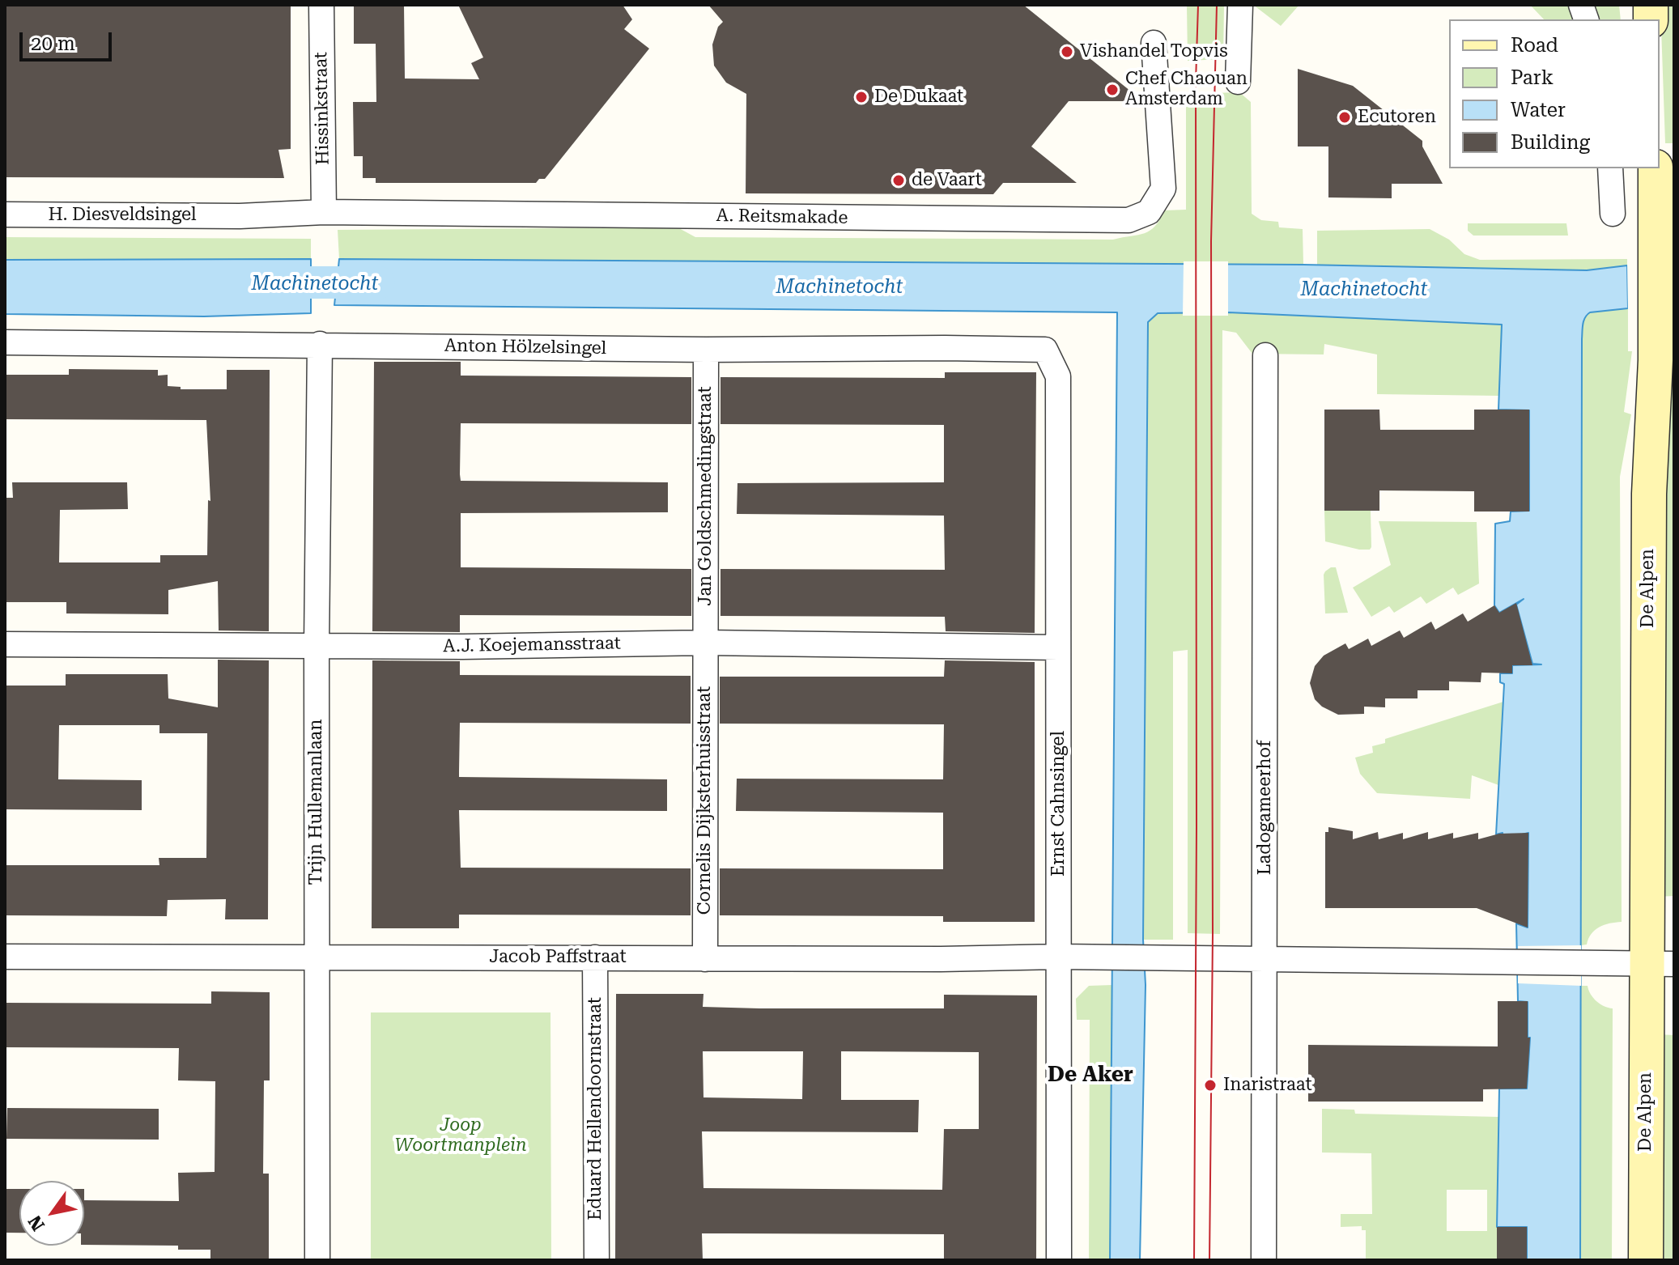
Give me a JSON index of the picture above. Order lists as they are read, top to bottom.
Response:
{
  "streets": {
    "main road": ["De Alpen"],
    "street": [
      "Hissinkstraat",
      "H. Diesveldsingel",
      "A. Reitsmakade",
      "Anton Hölzelsingel",
      "Jan Goldschmedingstraat",
      "A.J. Koejemansstraat",
      "Cornelis Dijksterhuisstraat",
      "Trijn Hullemanlaan",
      "Ernst Cahnsingel",
      "Ladogameerhof",
      "Jacob Paffstraat",
      "Eduard Hellendoornstraat"
    ]
  },
  "crossings": [
    ["Hissinkstraat", "A. Reitsmakade"],
    ["H. Diesveldsingel", "A. Reitsmakade"],
    ["Anton Hölzelsingel", "Jan Goldschmedingstraat"],
    ["Anton Hölzelsingel", "Trijn Hullemanlaan"],
    ["Anton Hölzelsingel", "Ernst Cahnsingel"],
    ["Jan Goldschmedingstraat", "A.J. Koejemansstraat"],
    ["Jan Goldschmedingstraat", "Cornelis Dijksterhuisstraat"],
    ["A.J. Koejemansstraat", "Cornelis Dijksterhuisstraat"],
    ["A.J. Koejemansstraat", "Trijn Hullemanlaan"],
    ["A.J. Koejemansstraat", "Ernst Cahnsingel"],
    ["Cornelis Dijksterhuisstraat", "Jacob Paffstraat"],
    ["Trijn Hullemanlaan", "Jacob Paffstraat"],
    ["Ernst Cahnsingel", "Jacob Paffstraat"],
    ["Ladogameerhof", "Jacob Paffstraat"],
    ["Jacob Paffstraat", "Eduard Hellendoornstraat"]
  ],
  "districts": ["De Aker"],
  "water": ["Machinetocht"],
  "parks": ["Joop Woortmanplein"],
  "places": [
    "Vishandel Topvis",
    "Chef Chaouan Amsterdam",
    "De Dukaat",
    "Ecutoren",
    "de Vaart",
    "Inaristraat"
  ],
  "legend": [
    "Road",
    "Park",
    "Water",
    "Building"
  ],
  "scale_bar": "20 m",
  "north": "bottom left"
}
